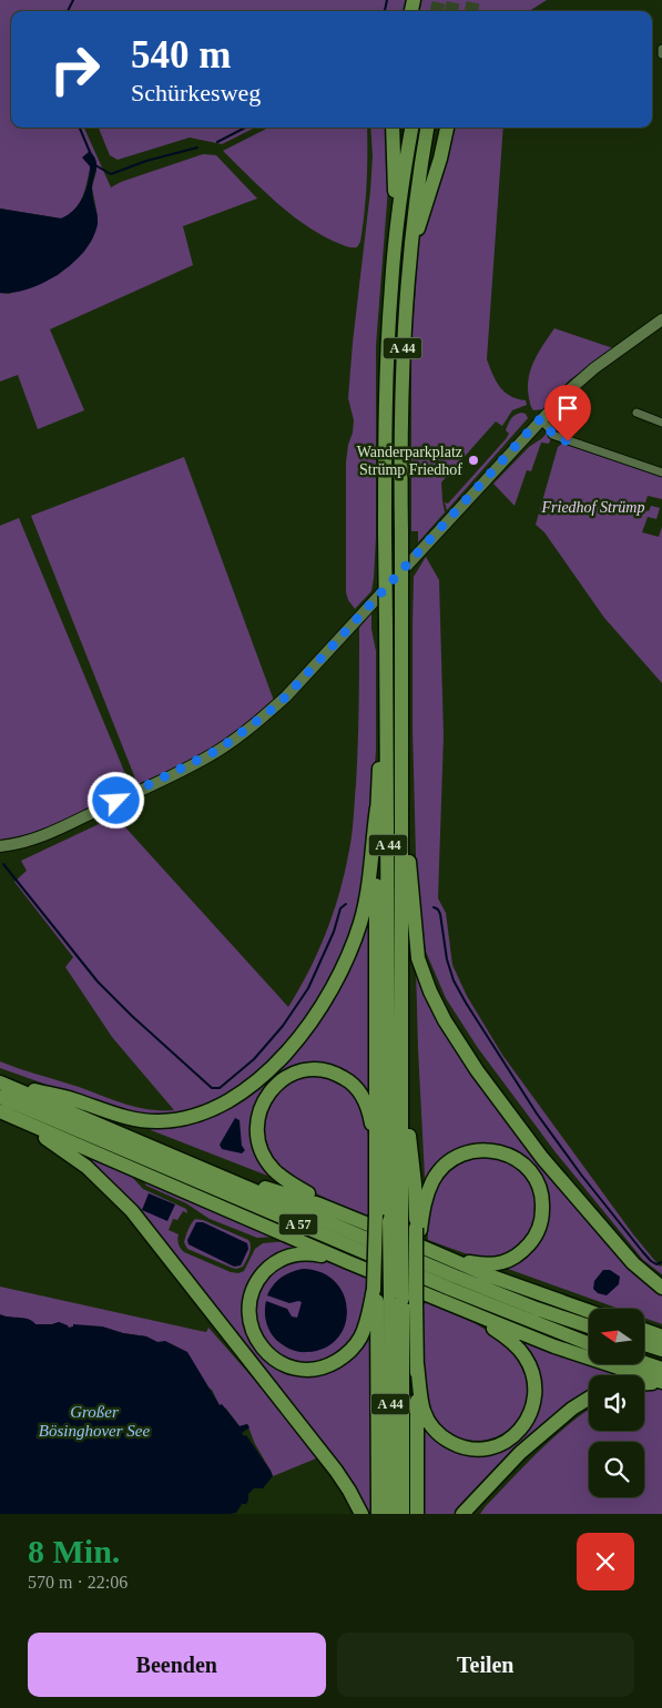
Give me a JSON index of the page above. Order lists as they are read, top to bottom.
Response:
{
  "streets": {
    "highway": ["A 44", "A 57"]
  },
  "water": ["Großer Bösinghover See"],
  "parks": ["Friedhof Strümp"],
  "places": ["Wanderparkplatz Strümp Friedhof"],
  "north": "left",
  "page": {
    "turn": ["540 m", "Schürkesweg"],
    "heading": ["8 Min.", "570 m · 22:06"],
    "buttons": ["Beenden", "Teilen"]
  }
}
